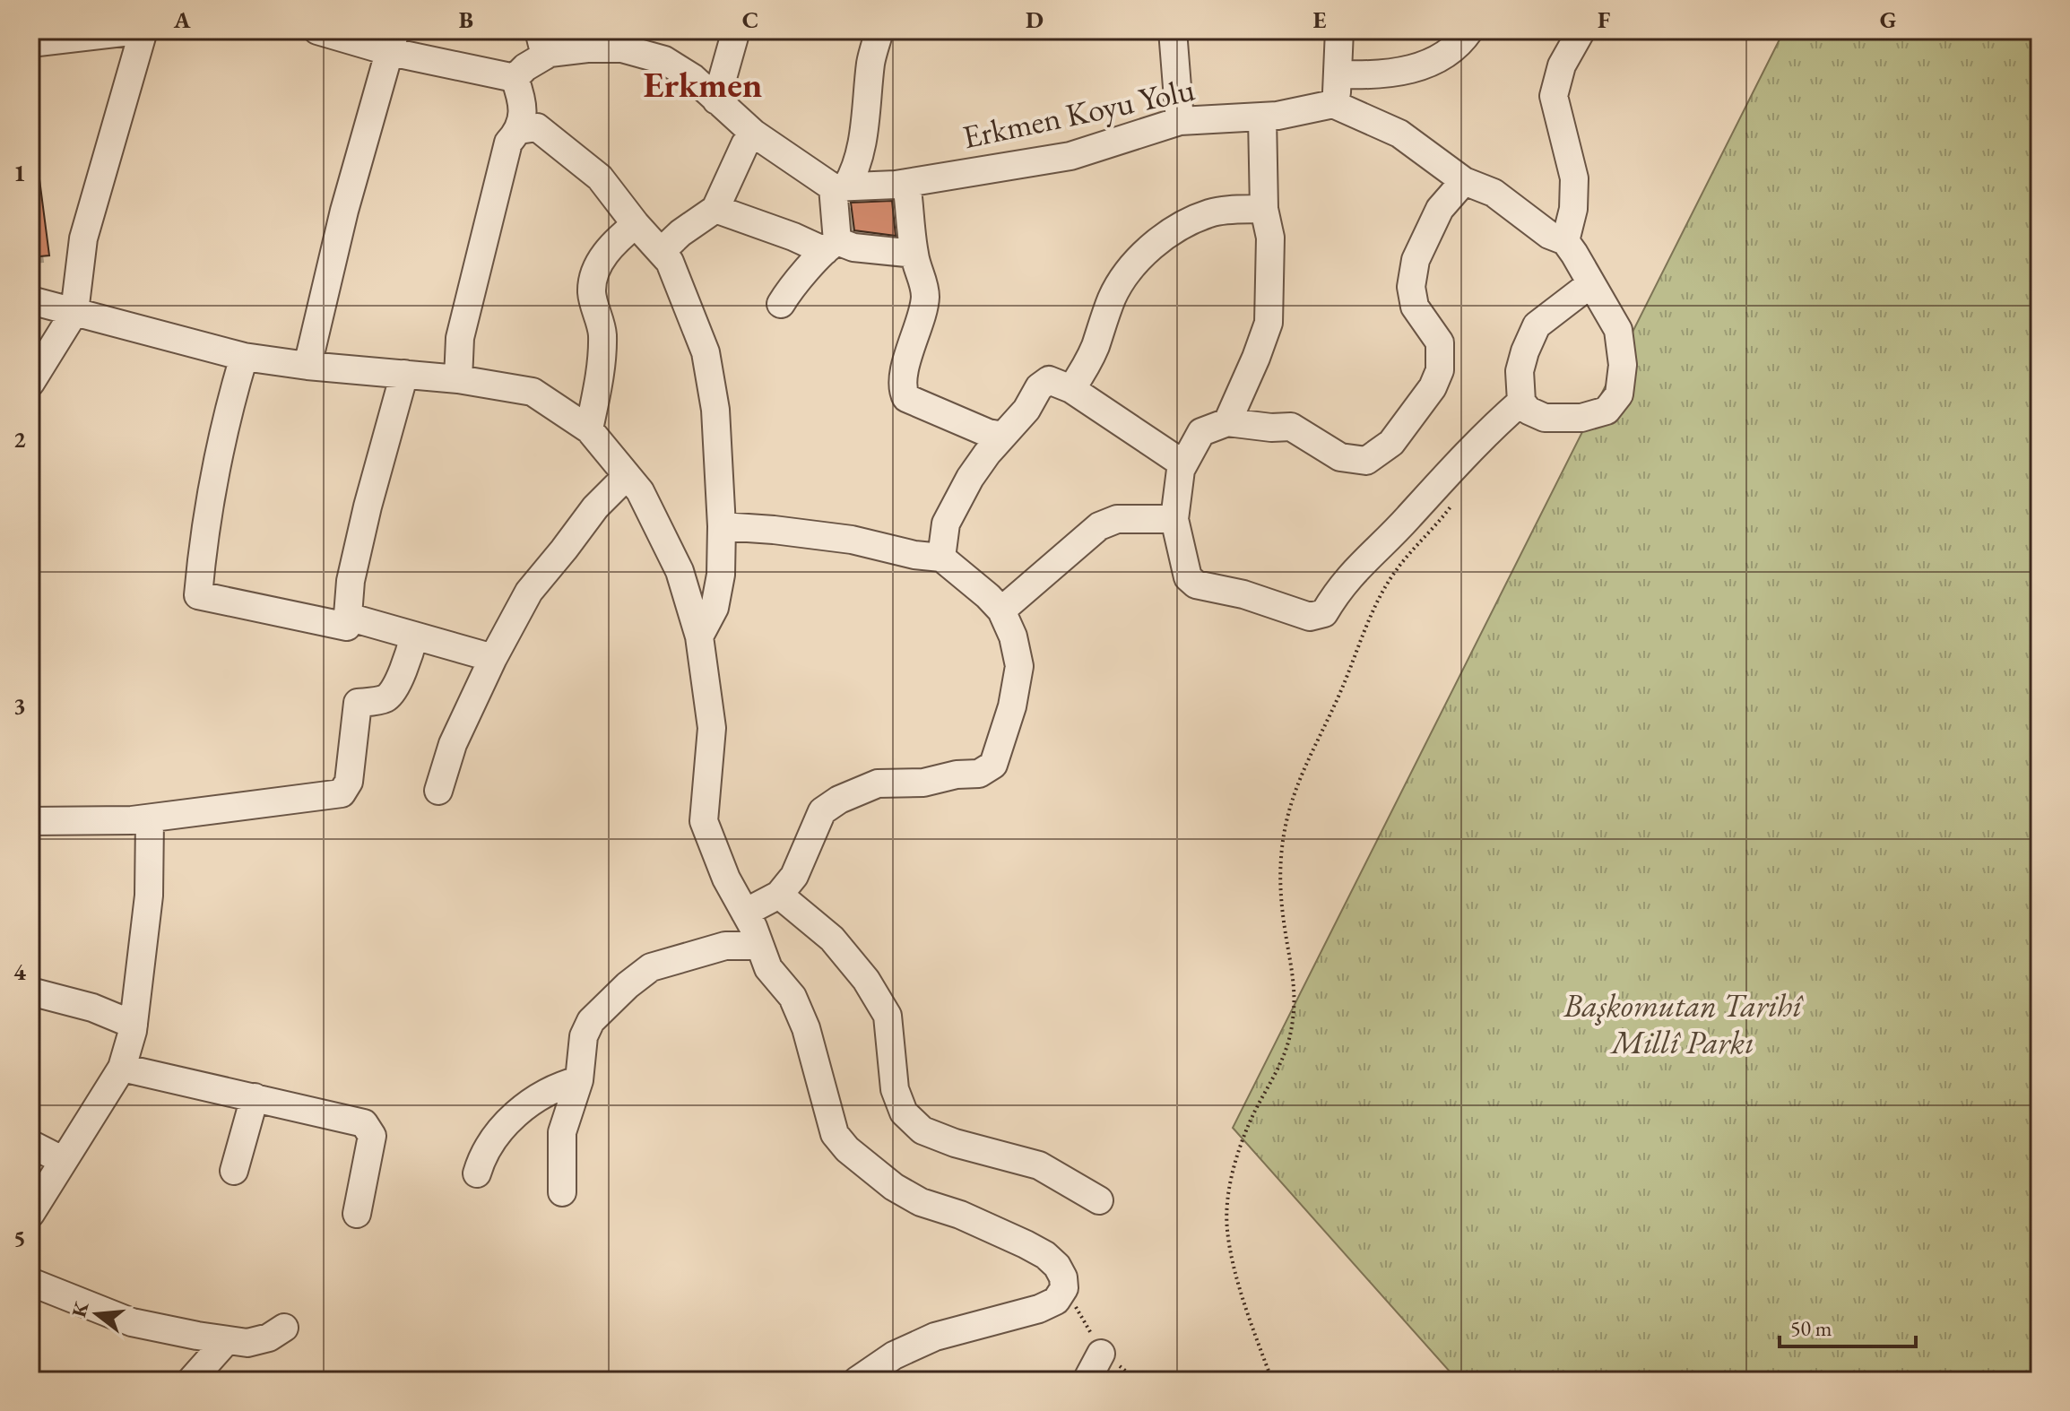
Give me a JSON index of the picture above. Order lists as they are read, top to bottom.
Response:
{
  "streets": {
    "street": ["Erkmen Koyu Yolu"]
  },
  "districts": ["Erkmen"],
  "parks": ["Başkomutan Tarihî Millî Parkı"],
  "scale_bar": "50 m",
  "north": "left",
  "grid": {
    "columns": [
      "A",
      "B",
      "C",
      "D",
      "E",
      "F",
      "G"
    ],
    "rows": [
      "1",
      "2",
      "3",
      "4",
      "5"
    ]
  }
}
